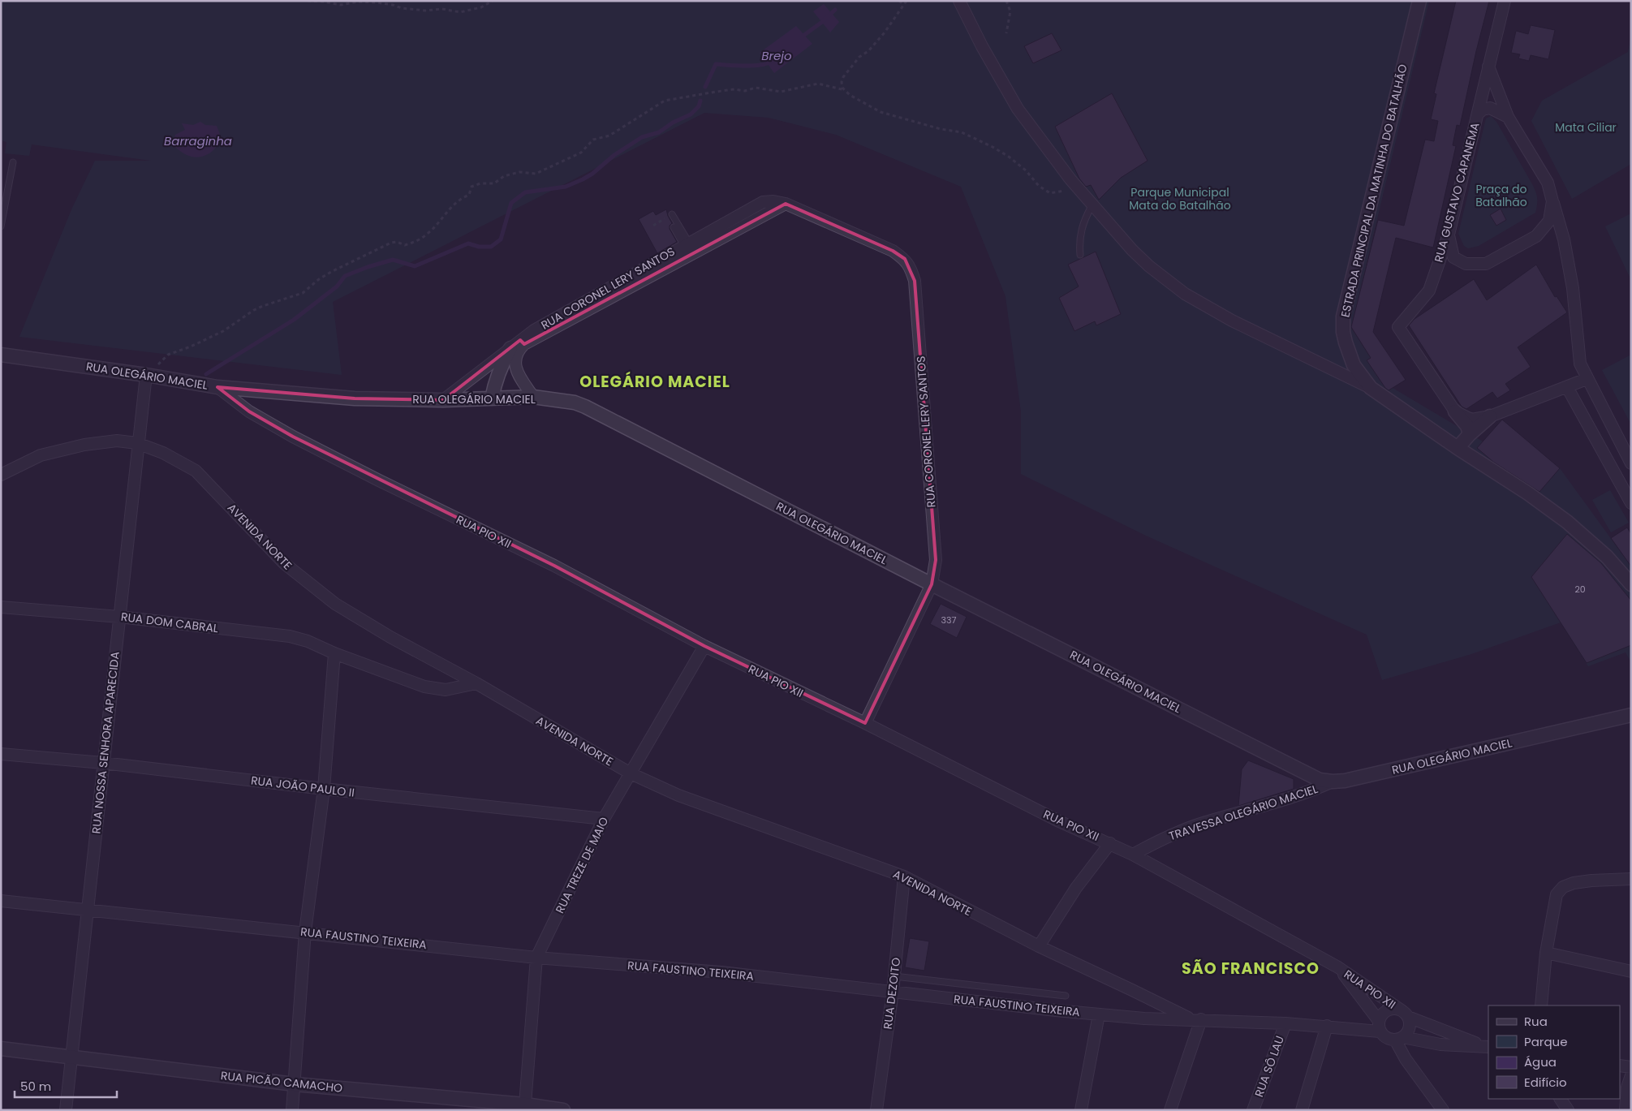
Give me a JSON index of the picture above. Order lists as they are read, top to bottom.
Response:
{
  "streets": {
    "street": [
      "ESTRADA PRINCIPAL DA MATINHA DO BATALHÃO",
      "RUA GUSTAVO CAPANEMA",
      "RUA CORONEL LERY SANTOS",
      "RUA OLEGÁRIO MACIEL",
      "RUA PIO XII",
      "AVENIDA NORTE",
      "RUA DOM CABRAL",
      "RUA NOSSA SENHORA APARECIDA",
      "RUA JOÃO PAULO II",
      "TRAVESSA OLEGÁRIO MACIEL",
      "RUA TREZE DE MAIO",
      "RUA FAUSTINO TEIXEIRA",
      "RUA DEZOITO",
      "RUA SÔ LAU",
      "RUA PICÃO CAMACHO"
    ]
  },
  "crossings": [
    ["RUA CORONEL LERY SANTOS", "RUA OLEGÁRIO MACIEL"],
    ["RUA CORONEL LERY SANTOS", "RUA PIO XII"],
    ["RUA OLEGÁRIO MACIEL", "RUA PIO XII"],
    ["RUA OLEGÁRIO MACIEL", "RUA NOSSA SENHORA APARECIDA"],
    ["RUA OLEGÁRIO MACIEL", "TRAVESSA OLEGÁRIO MACIEL"],
    ["RUA PIO XII", "TRAVESSA OLEGÁRIO MACIEL"],
    ["RUA PIO XII", "RUA TREZE DE MAIO"],
    ["RUA PIO XII", "RUA FAUSTINO TEIXEIRA"],
    ["AVENIDA NORTE", "RUA DOM CABRAL"],
    ["AVENIDA NORTE", "RUA NOSSA SENHORA APARECIDA"],
    ["AVENIDA NORTE", "RUA TREZE DE MAIO"],
    ["AVENIDA NORTE", "RUA FAUSTINO TEIXEIRA"],
    ["AVENIDA NORTE", "RUA DEZOITO"],
    ["RUA DOM CABRAL", "RUA NOSSA SENHORA APARECIDA"],
    ["RUA NOSSA SENHORA APARECIDA", "RUA JOÃO PAULO II"],
    ["RUA NOSSA SENHORA APARECIDA", "RUA FAUSTINO TEIXEIRA"],
    ["RUA NOSSA SENHORA APARECIDA", "RUA PICÃO CAMACHO"],
    ["RUA JOÃO PAULO II", "RUA TREZE DE MAIO"],
    ["RUA TREZE DE MAIO", "RUA FAUSTINO TEIXEIRA"],
    ["RUA TREZE DE MAIO", "RUA PICÃO CAMACHO"],
    ["RUA FAUSTINO TEIXEIRA", "RUA DEZOITO"],
    ["RUA FAUSTINO TEIXEIRA", "RUA SÔ LAU"]
  ],
  "districts": ["OLEGÁRIO MACIEL", "SÃO FRANCISCO"],
  "water": ["Brejo", "Barraginha"],
  "parks": ["Mata Ciliar", "Praça do Batalhão", "Parque Municipal Mata do Batalhão"],
  "house_numbers": ["20", "337"],
  "legend": [
    "Rua",
    "Parque",
    "Água",
    "Edifício"
  ],
  "scale_bar": "50 m"
}
